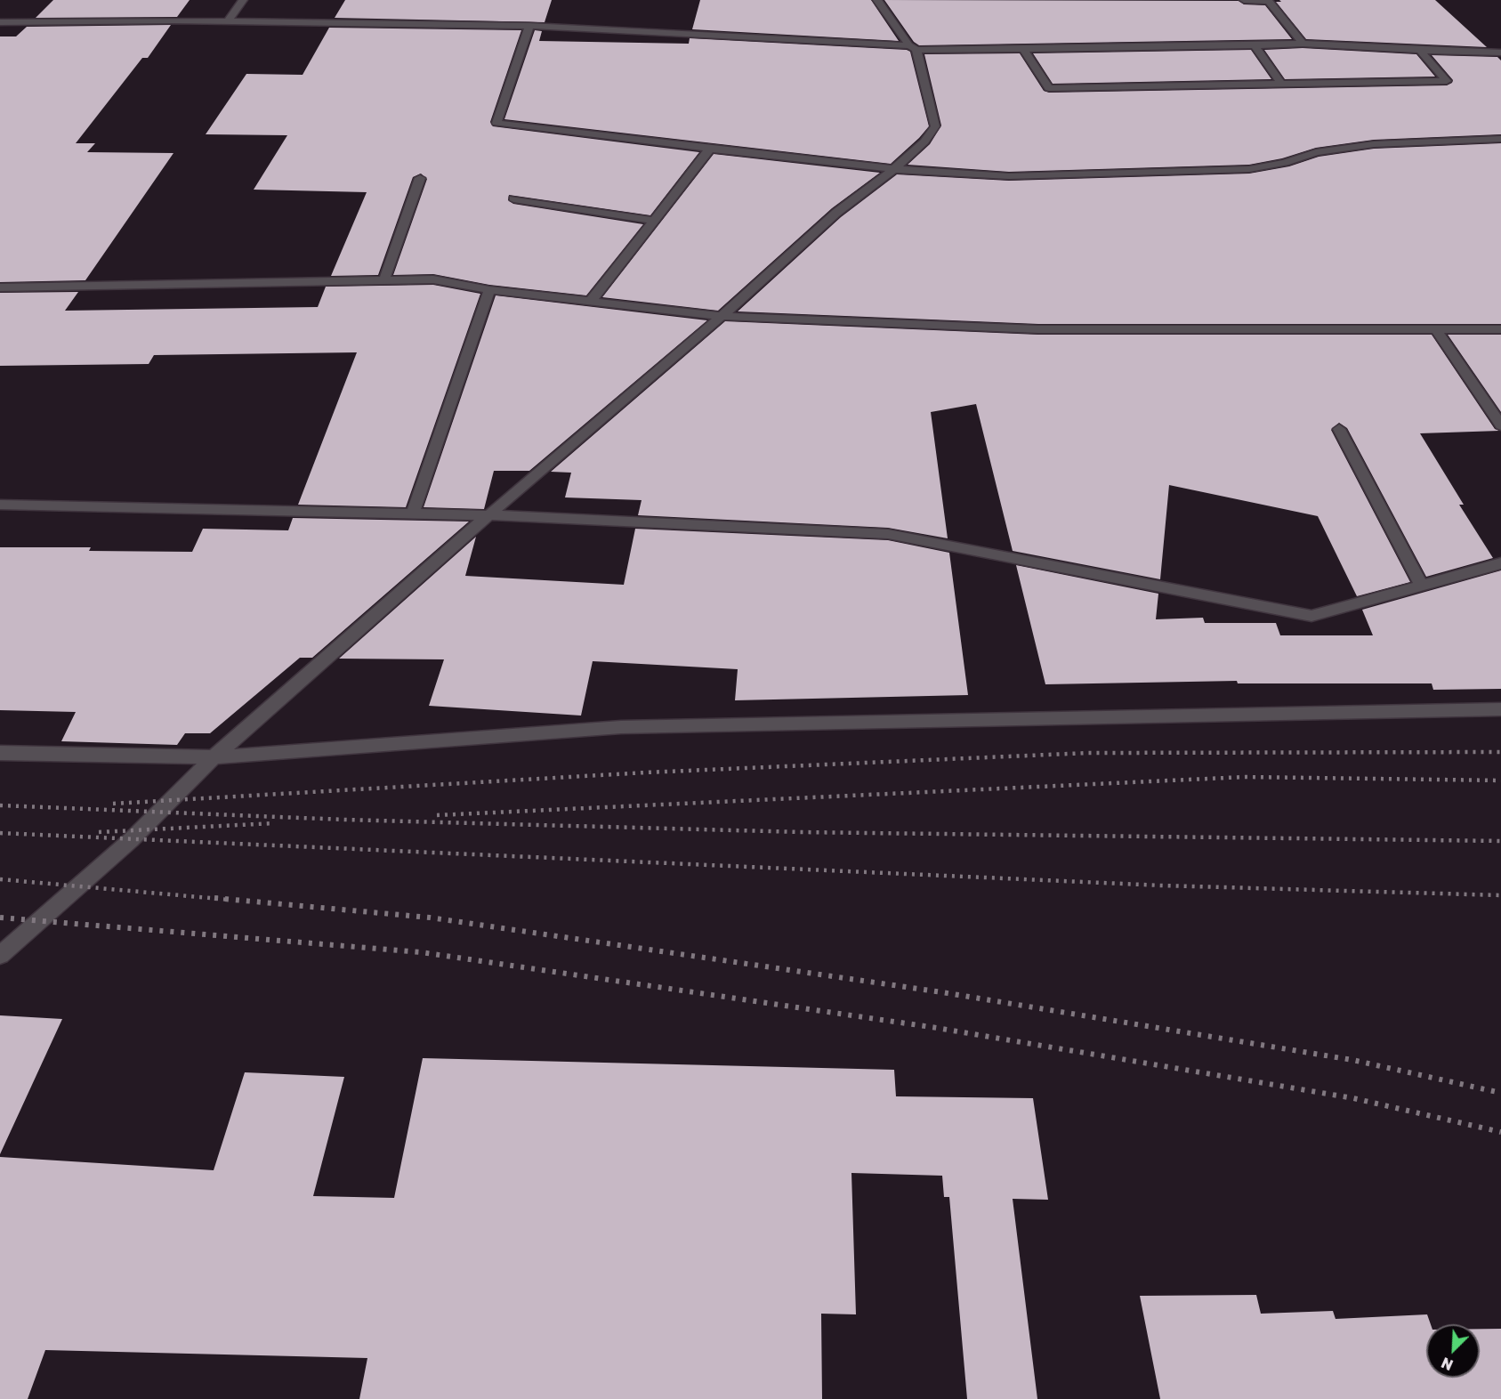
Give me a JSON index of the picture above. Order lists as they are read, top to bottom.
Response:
{
  "north": "bottom left"
}
